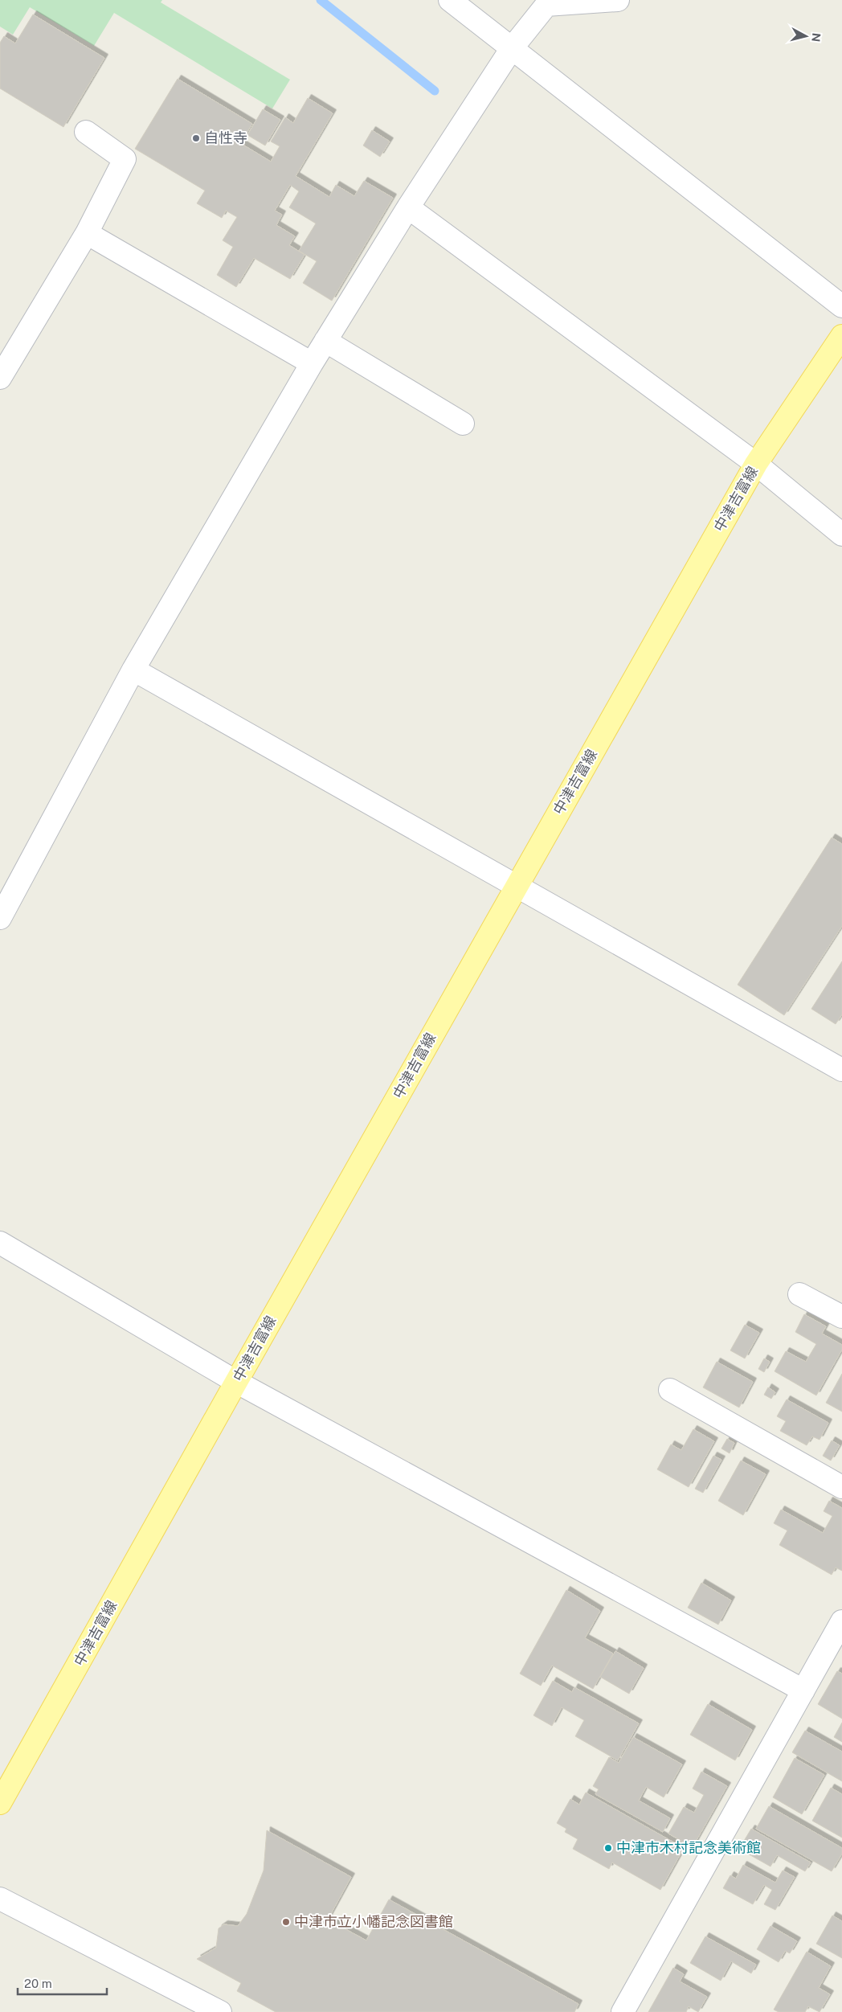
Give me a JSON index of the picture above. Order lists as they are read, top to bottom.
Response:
{
  "streets": {
    "main road": ["中津吉富線"]
  },
  "places": ["自性寺", "中津市木村記念美術館", "中津市立小幡記念図書館"],
  "scale_bar": "20 m",
  "north": "right"
}
